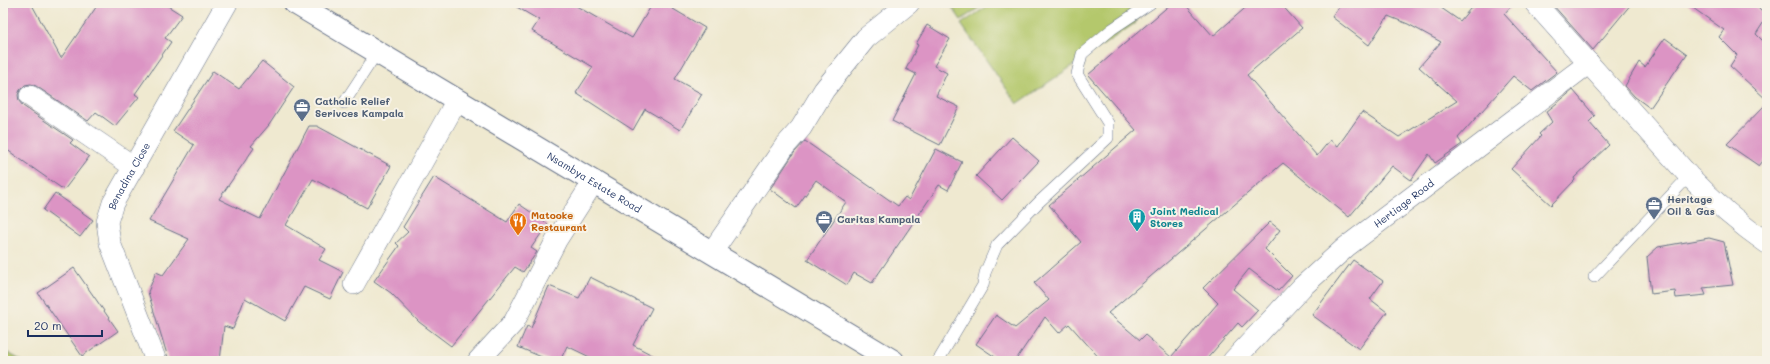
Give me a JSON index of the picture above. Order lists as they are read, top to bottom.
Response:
{
  "streets": {
    "street": ["Benadina Close", "Nsambya Estate Road", "Hertiage Road"]
  },
  "places": {
    "office": ["Catholic Relief Serivces Kampala", "Heritage Oil & Gas", "Caritas Kampala"],
    "building": ["Joint Medical Stores"],
    "restaurant": ["Matooke Restaurant"]
  },
  "scale_bar": "20 m"
}
